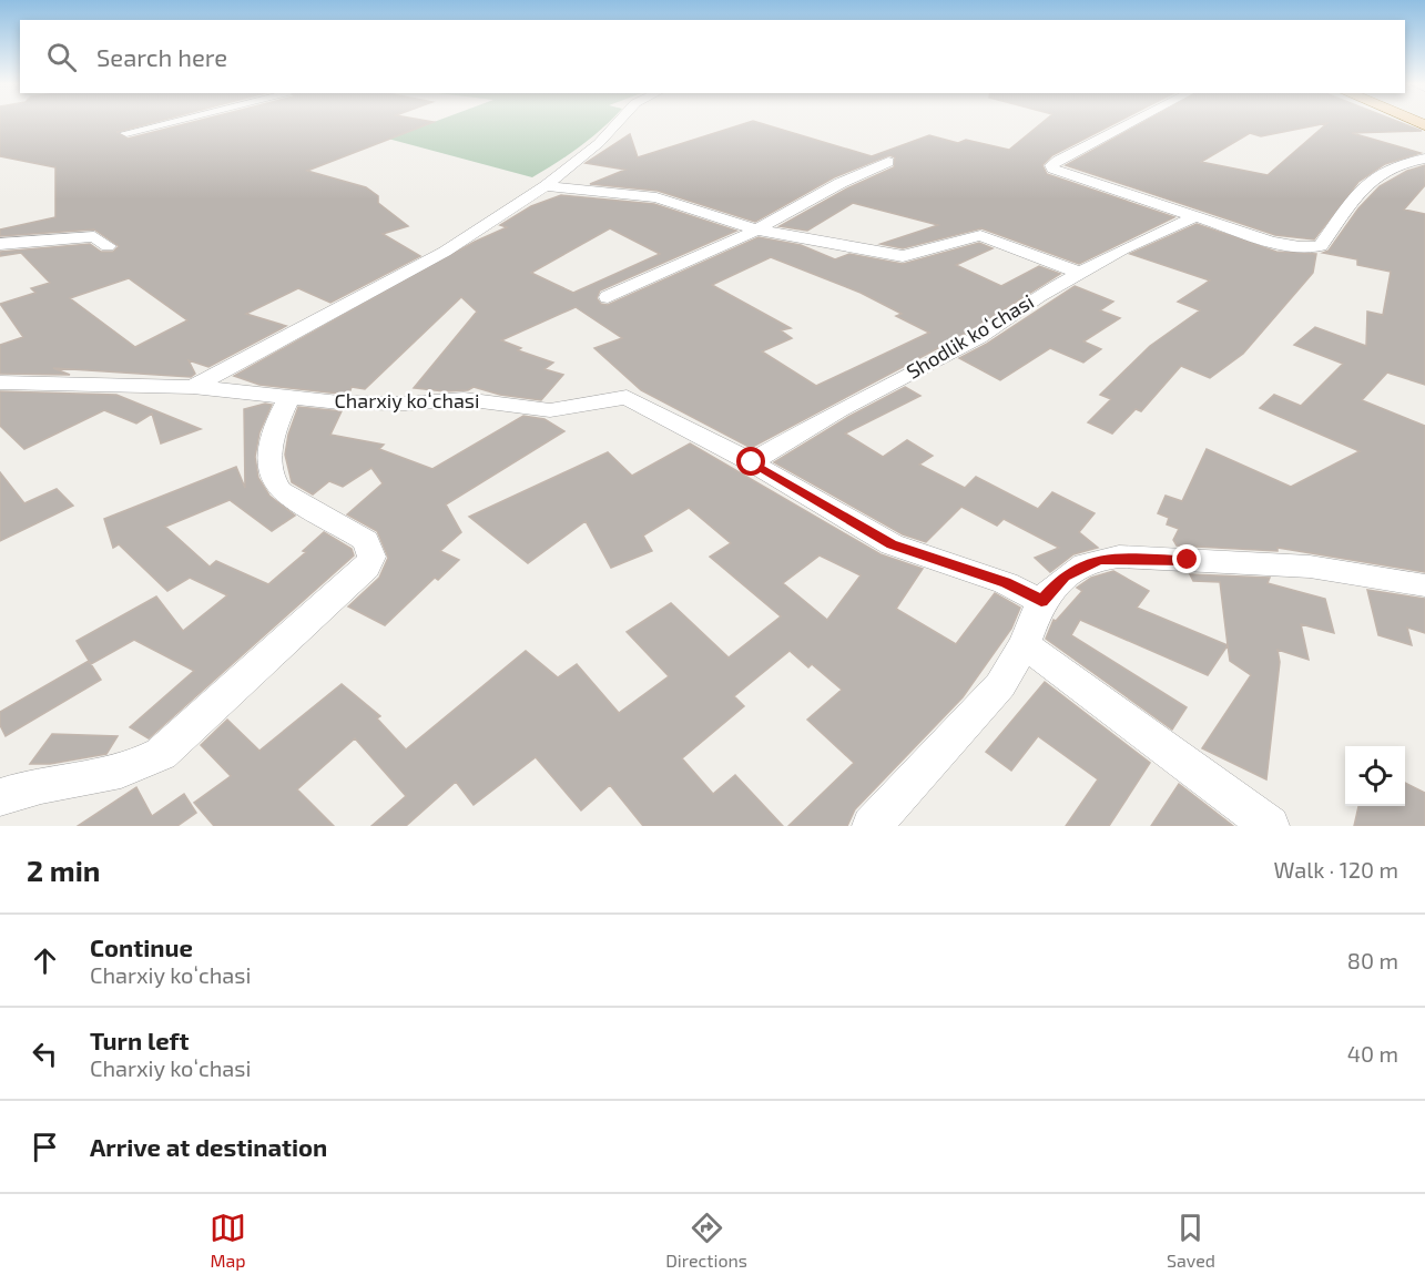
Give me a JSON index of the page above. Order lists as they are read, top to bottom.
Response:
{
  "streets": {
    "street": ["Shodlik koʻchasi", "Charxiy koʻchasi"]
  },
  "crossings": [
    ["Shodlik koʻchasi", "Charxiy koʻchasi"]
  ],
  "page": {
    "search": "Search here",
    "heading": ["2 min", "Walk · 120 m"],
    "list": [
      ["Continue", "Charxiy koʻchasi", "80 m"],
      ["Turn left", "Charxiy koʻchasi", "40 m"],
      "Arrive at destination"
    ],
    "nav": ["Map", "Directions", "Saved"]
  }
}
